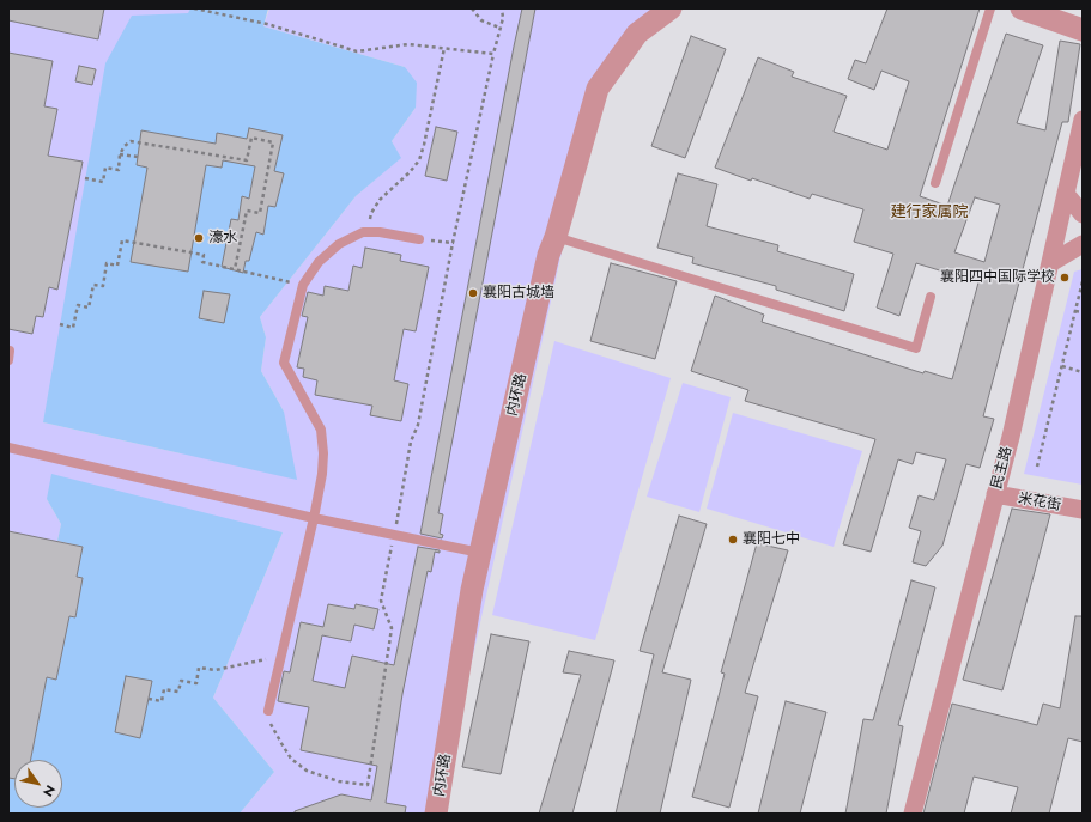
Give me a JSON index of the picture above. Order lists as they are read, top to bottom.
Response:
{
  "streets": {
    "street": ["内环路", "民主路", "米花街"]
  },
  "crossings": [
    ["民主路", "米花街"]
  ],
  "districts": ["建行家属院"],
  "places": [
    "濠水",
    "襄阳四中国际学校",
    "襄阳古城墙",
    "襄阳七中"
  ],
  "north": "bottom right"
}
